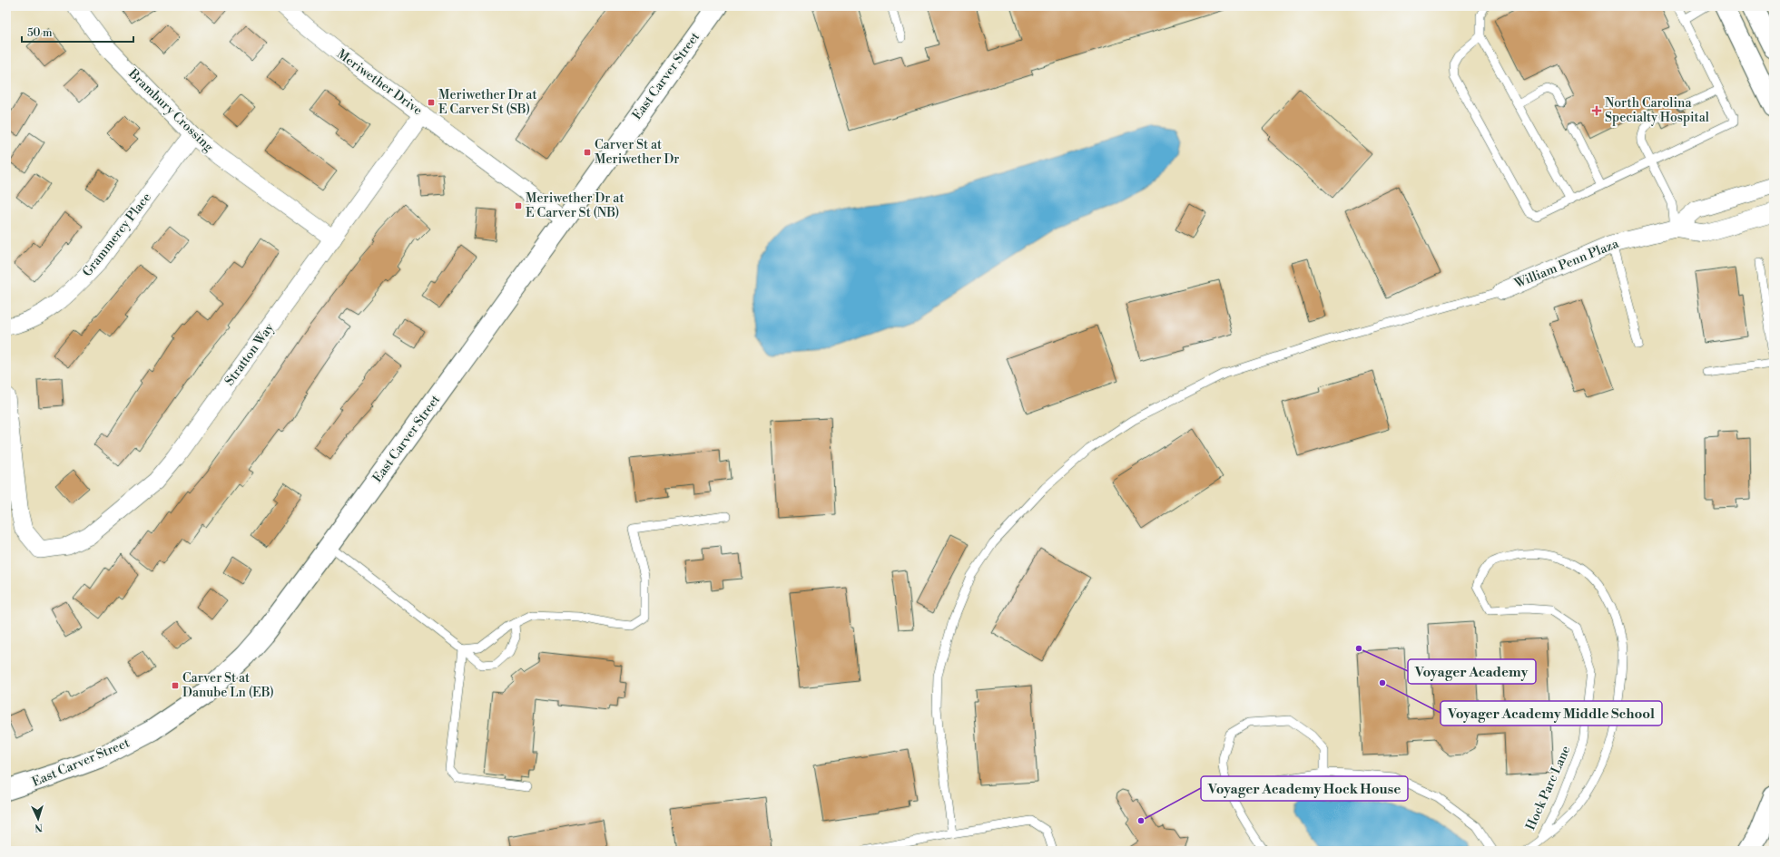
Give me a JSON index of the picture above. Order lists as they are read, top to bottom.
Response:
{
  "streets": {
    "street": [
      "East Carver Street",
      "Meriwether Drive",
      "Brambury Crossing",
      "Grammercy Place",
      "William Penn Plaza",
      "Stratton Way"
    ],
    "lane": ["Hock Parc Lane"]
  },
  "crossings": [
    ["East Carver Street", "Meriwether Drive"],
    ["Meriwether Drive", "Stratton Way"],
    ["Brambury Crossing", "Grammercy Place"],
    ["Brambury Crossing", "Stratton Way"]
  ],
  "places": {
    "transit": [
      "Meriwether Dr at E Carver St (SB)",
      "Carver St at Meriwether Dr",
      "Meriwether Dr at E Carver St (NB)",
      "Carver St at Danube Ln (EB)"
    ],
    "health": ["North Carolina Specialty Hospital"],
    "other": ["Voyager Academy", "Voyager Academy Middle School", "Voyager Academy Hock House"]
  },
  "scale_bar": "50 m",
  "north": "bottom"
}
